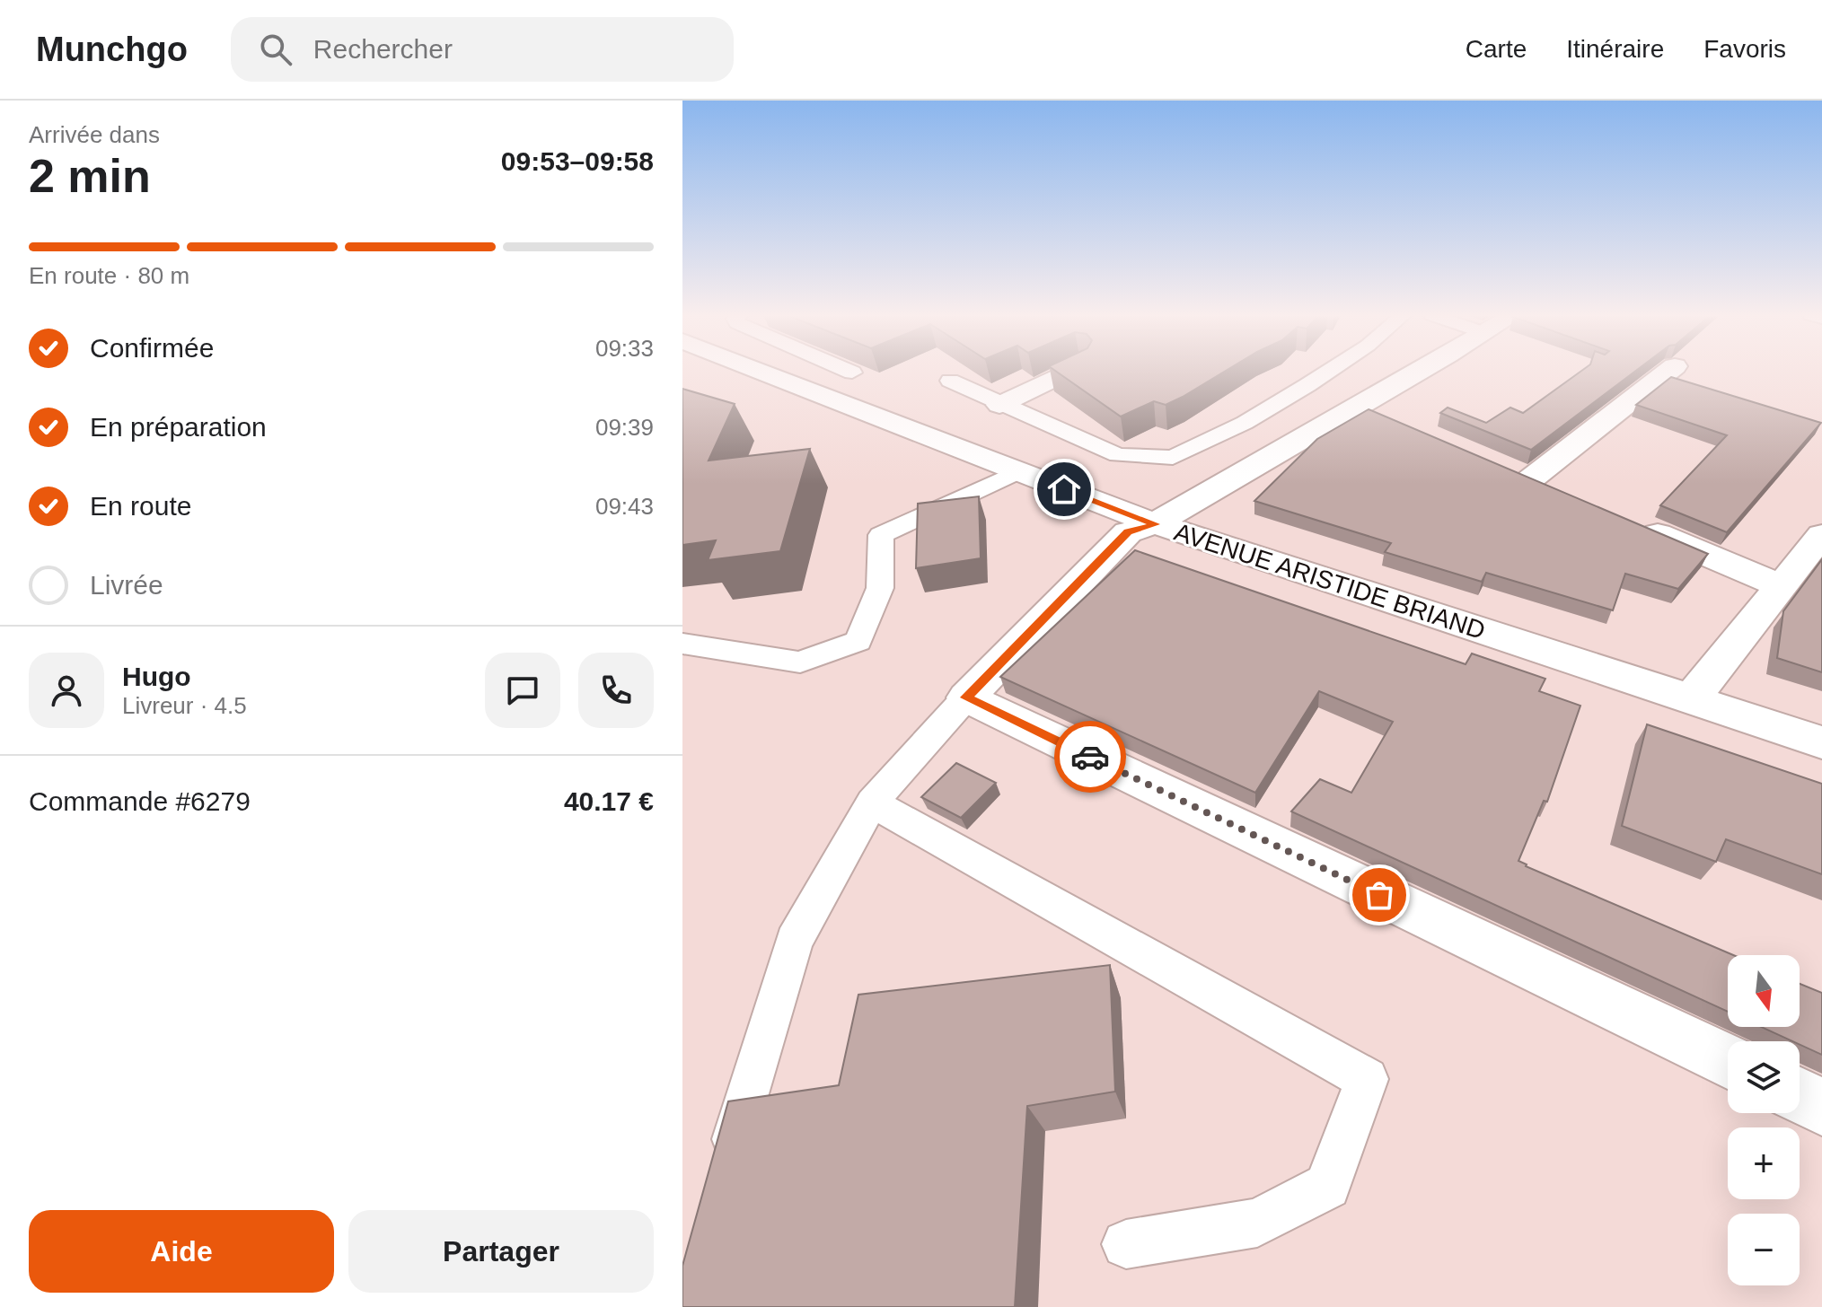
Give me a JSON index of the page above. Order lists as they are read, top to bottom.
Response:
{
  "streets": {
    "street": ["AVENUE ARISTIDE BRIAND"]
  },
  "north": "bottom",
  "page": {
    "header": "Munchgo",
    "search": "Rechercher",
    "nav": ["Carte", "Itinéraire", "Favoris"],
    "heading": ["2 min", "Arrivée dans", "09:53–09:58"],
    "panel": [
      "Hugo",
      "Livreur · 4.5",
      "Commande #6279",
      "40.17 €"
    ],
    "bar": "En route · 80 m",
    "list": [
      ["Confirmée", "09:33"],
      ["En préparation", "09:39"],
      ["En route", "09:43"],
      "Livrée"
    ],
    "map_buttons": ["+", "−"],
    "buttons": ["Aide", "Partager"]
  }
}
